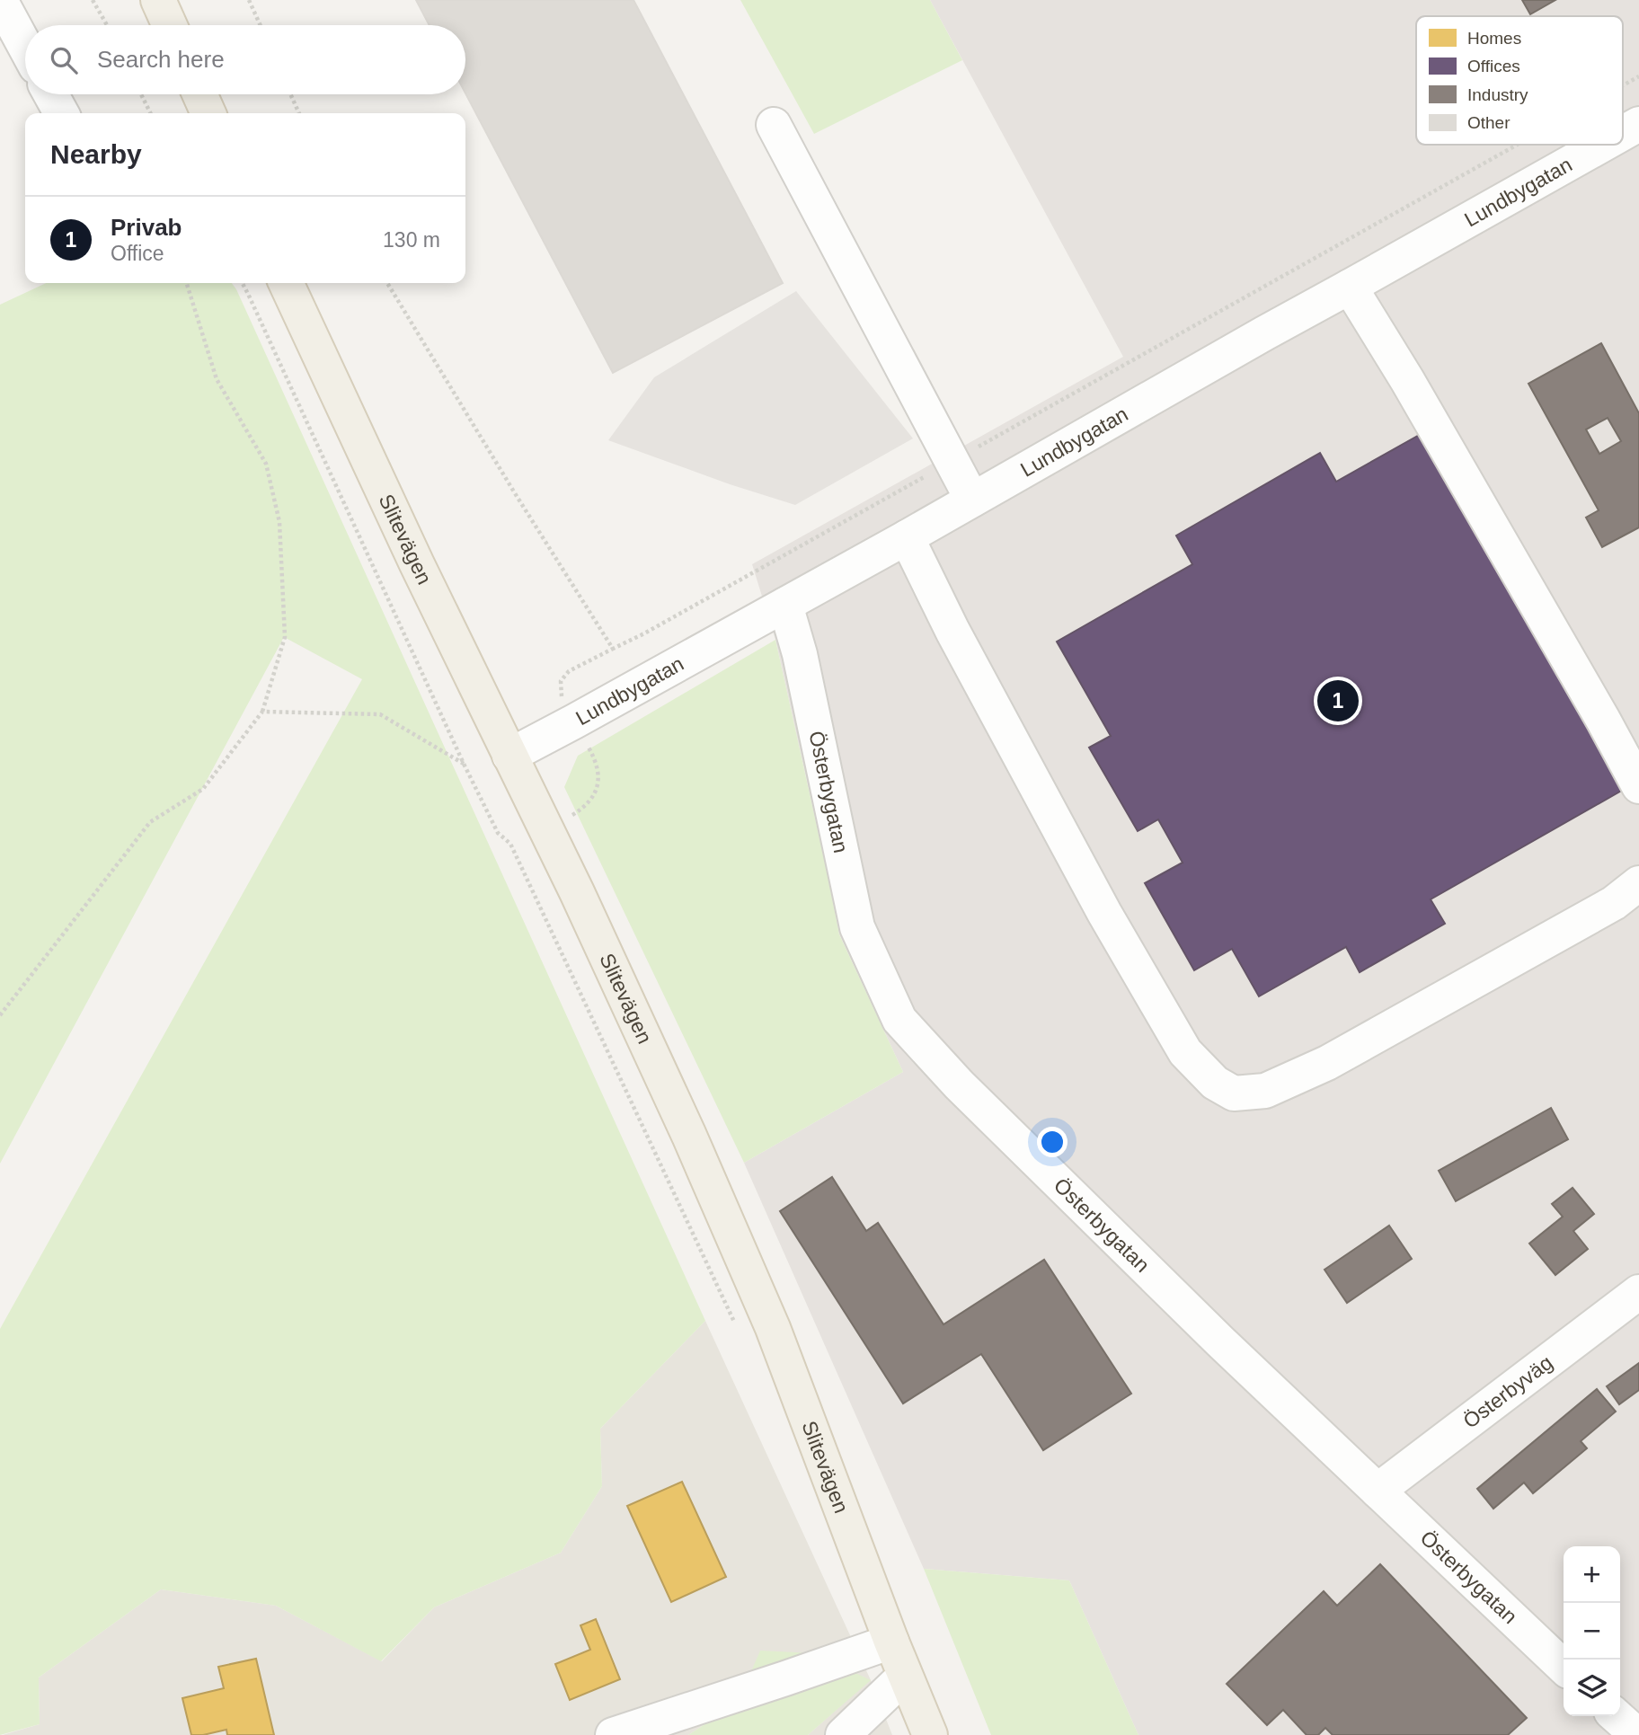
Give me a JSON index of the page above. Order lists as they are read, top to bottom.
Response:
{
  "streets": {
    "main road": ["Slitevägen"],
    "street": ["Lundbygatan", "Österbygatan", "Österbyväg"]
  },
  "crossings": [
    ["Lundbygatan", "Slitevägen"],
    ["Lundbygatan", "Österbygatan"],
    ["Österbygatan", "Österbyväg"]
  ],
  "legend": [
    "Homes",
    "Offices",
    "Industry",
    "Other"
  ],
  "page": {
    "search": "Search here",
    "heading": "Nearby",
    "list": [
      {
        "mark": "1",
        "name": "Privab",
        "note": "Office",
        "value": "130 m"
      }
    ],
    "pins": "1",
    "map_buttons": ["+", "−"]
  }
}
